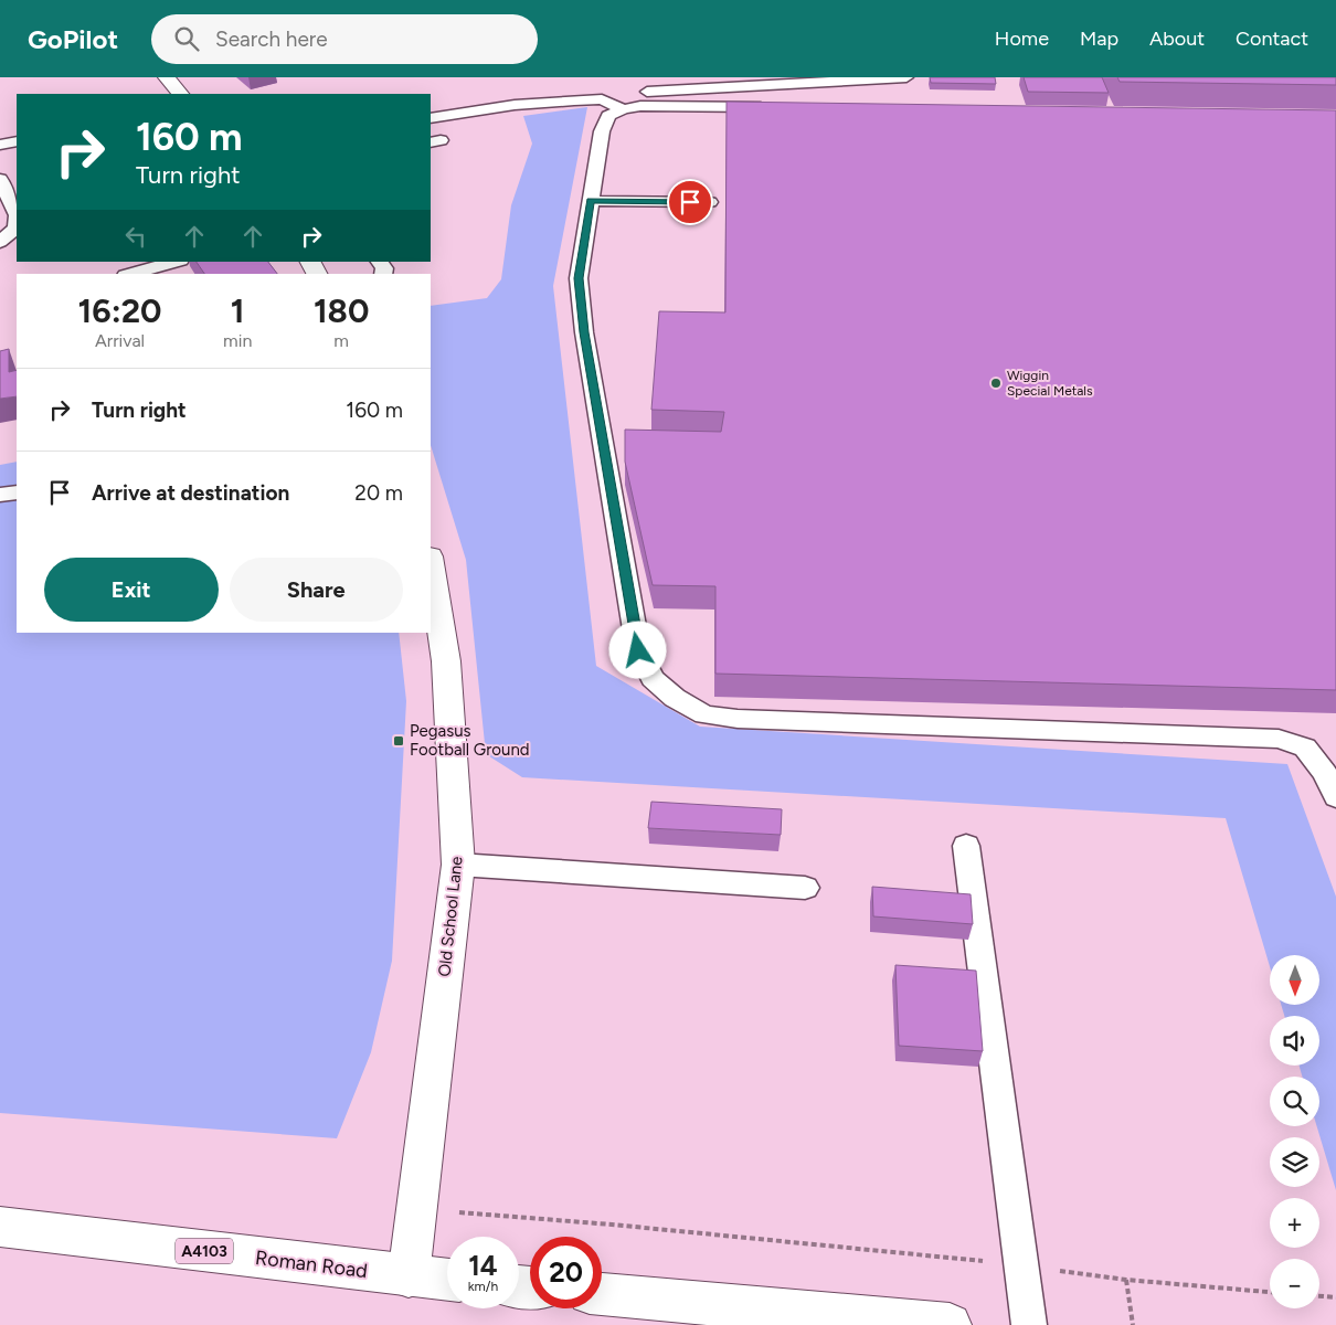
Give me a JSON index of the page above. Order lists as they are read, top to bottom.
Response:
{
  "streets": {
    "street": ["Old School Lane", "A4103", "Roman Road"]
  },
  "crossings": [
    ["Old School Lane", "Roman Road"]
  ],
  "places": {
    "other": ["Wiggin Special Metals"],
    "transit": ["Pegasus Football Ground"]
  },
  "north": "bottom",
  "page": {
    "header": "GoPilot",
    "search": "Search here",
    "nav": [
      "Home",
      "Map",
      "About",
      "Contact"
    ],
    "turn": ["160 m", "Turn right"],
    "eta": [
      "16:20",
      "Arrival",
      "1",
      "min",
      "180",
      "m"
    ],
    "list": [
      {
        "name": "Turn right",
        "value": "160 m"
      },
      {
        "name": "Arrive at destination",
        "value": "20 m"
      }
    ],
    "buttons": ["Exit", "Share"],
    "map_buttons": ["+", "−"],
    "speed": "14 km/h",
    "limit": "20"
  }
}
